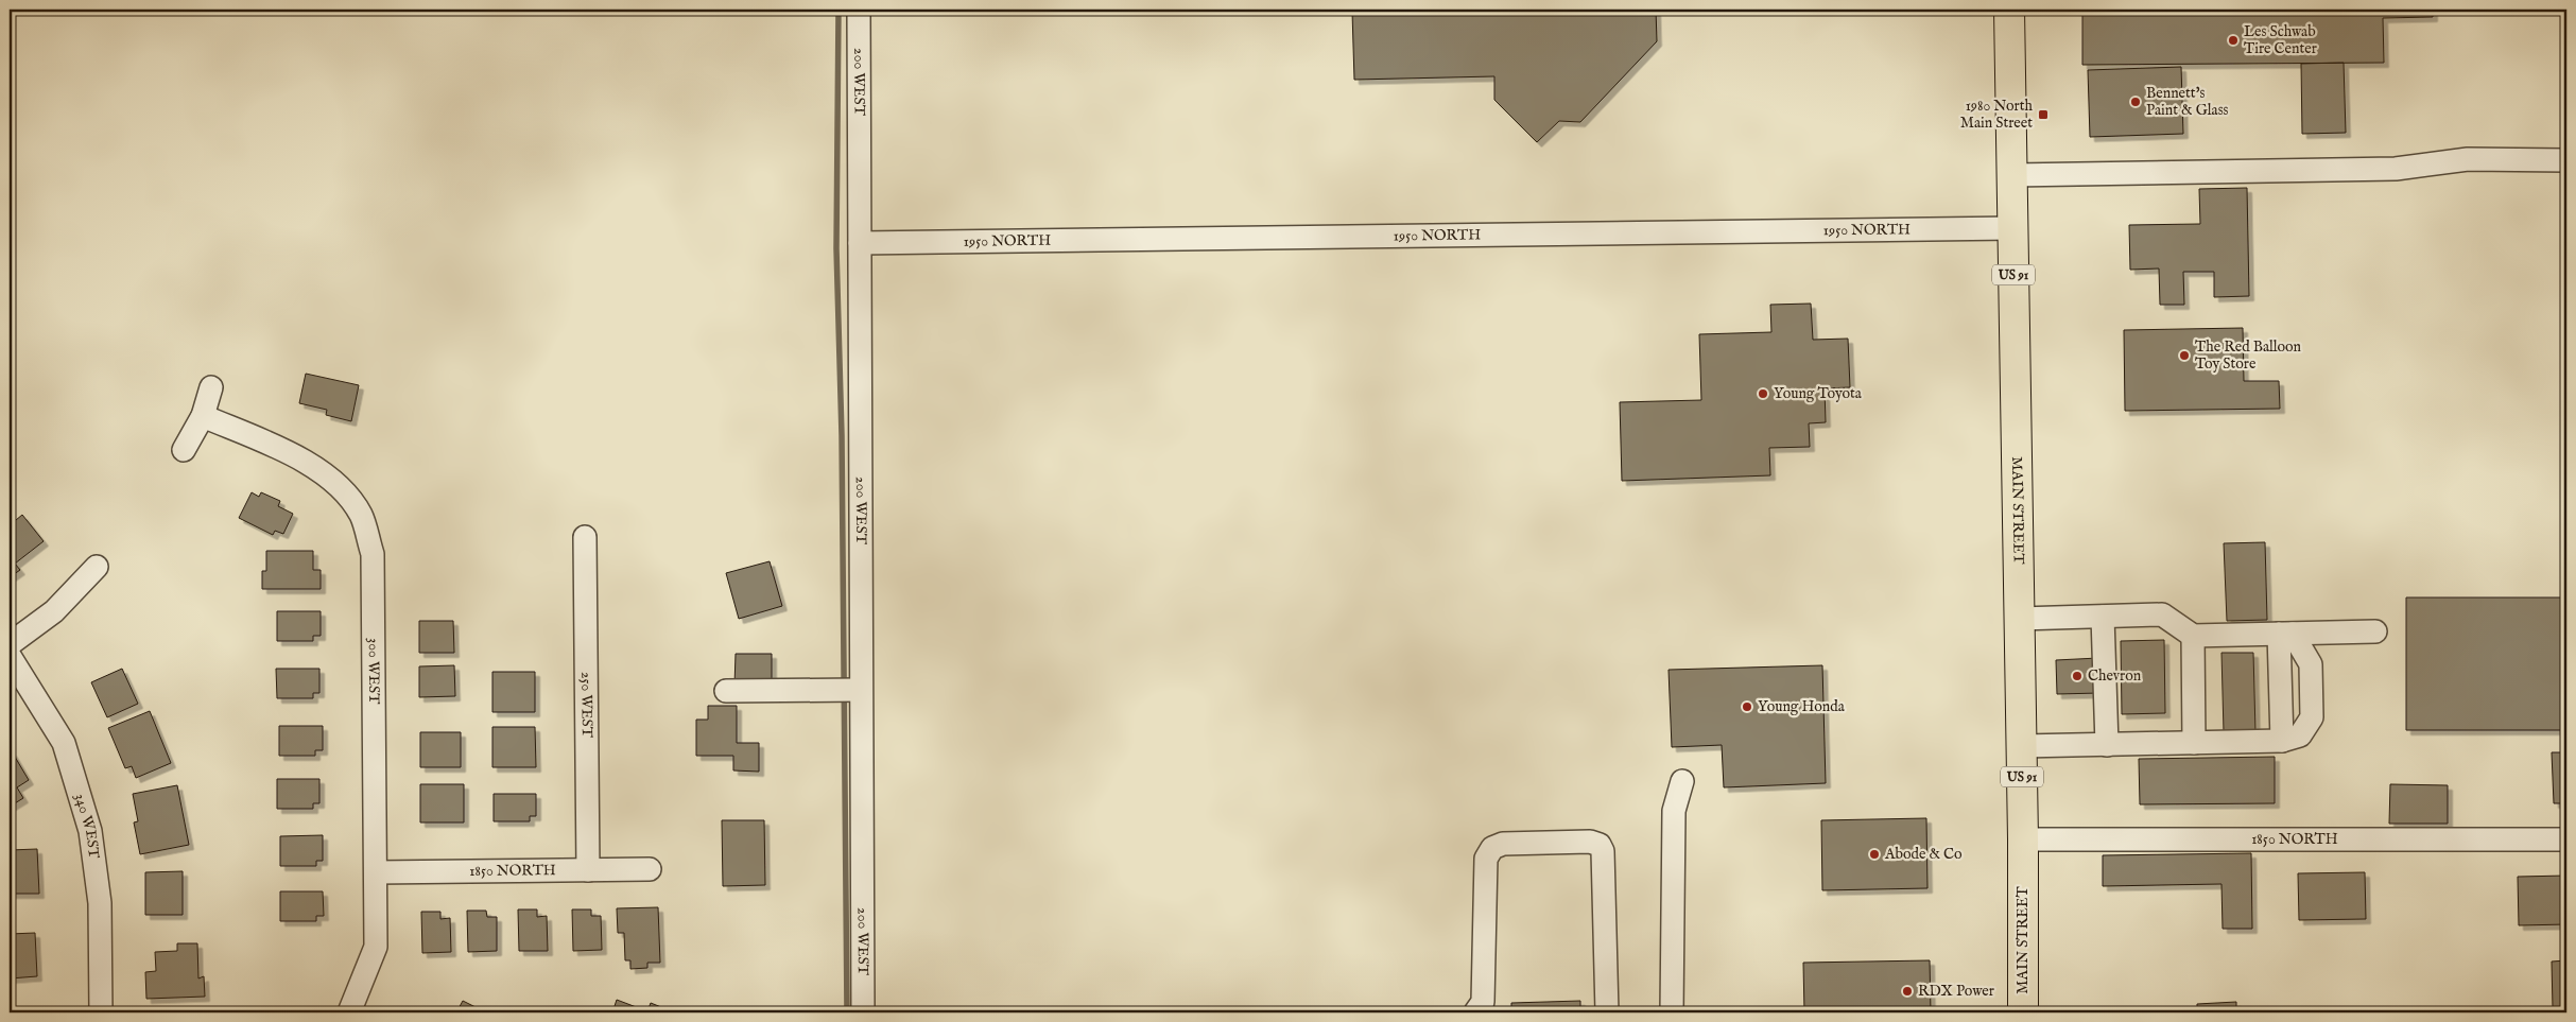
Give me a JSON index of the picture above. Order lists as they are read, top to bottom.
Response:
{
  "streets": {
    "main road": ["US 91", "MAIN STREET"],
    "street": [
      "200 WEST",
      "1950 NORTH",
      "300 WEST",
      "250 WEST",
      "340 WEST",
      "1850 NORTH"
    ]
  },
  "crossings": [
    ["200 WEST", "1950 NORTH"],
    ["1950 NORTH", "MAIN STREET"],
    ["MAIN STREET", "1850 NORTH"],
    ["300 WEST", "1850 NORTH"],
    ["250 WEST", "1850 NORTH"]
  ],
  "places": {
    "other": [
      "Les Schwab Tire Center",
      "Bennett's Paint & Glass",
      "The Red Balloon Toy Store",
      "Young Toyota",
      "Chevron",
      "Young Honda",
      "Abode & Co",
      "RDX Power"
    ],
    "transit": ["1980 North Main Street"]
  }
}
